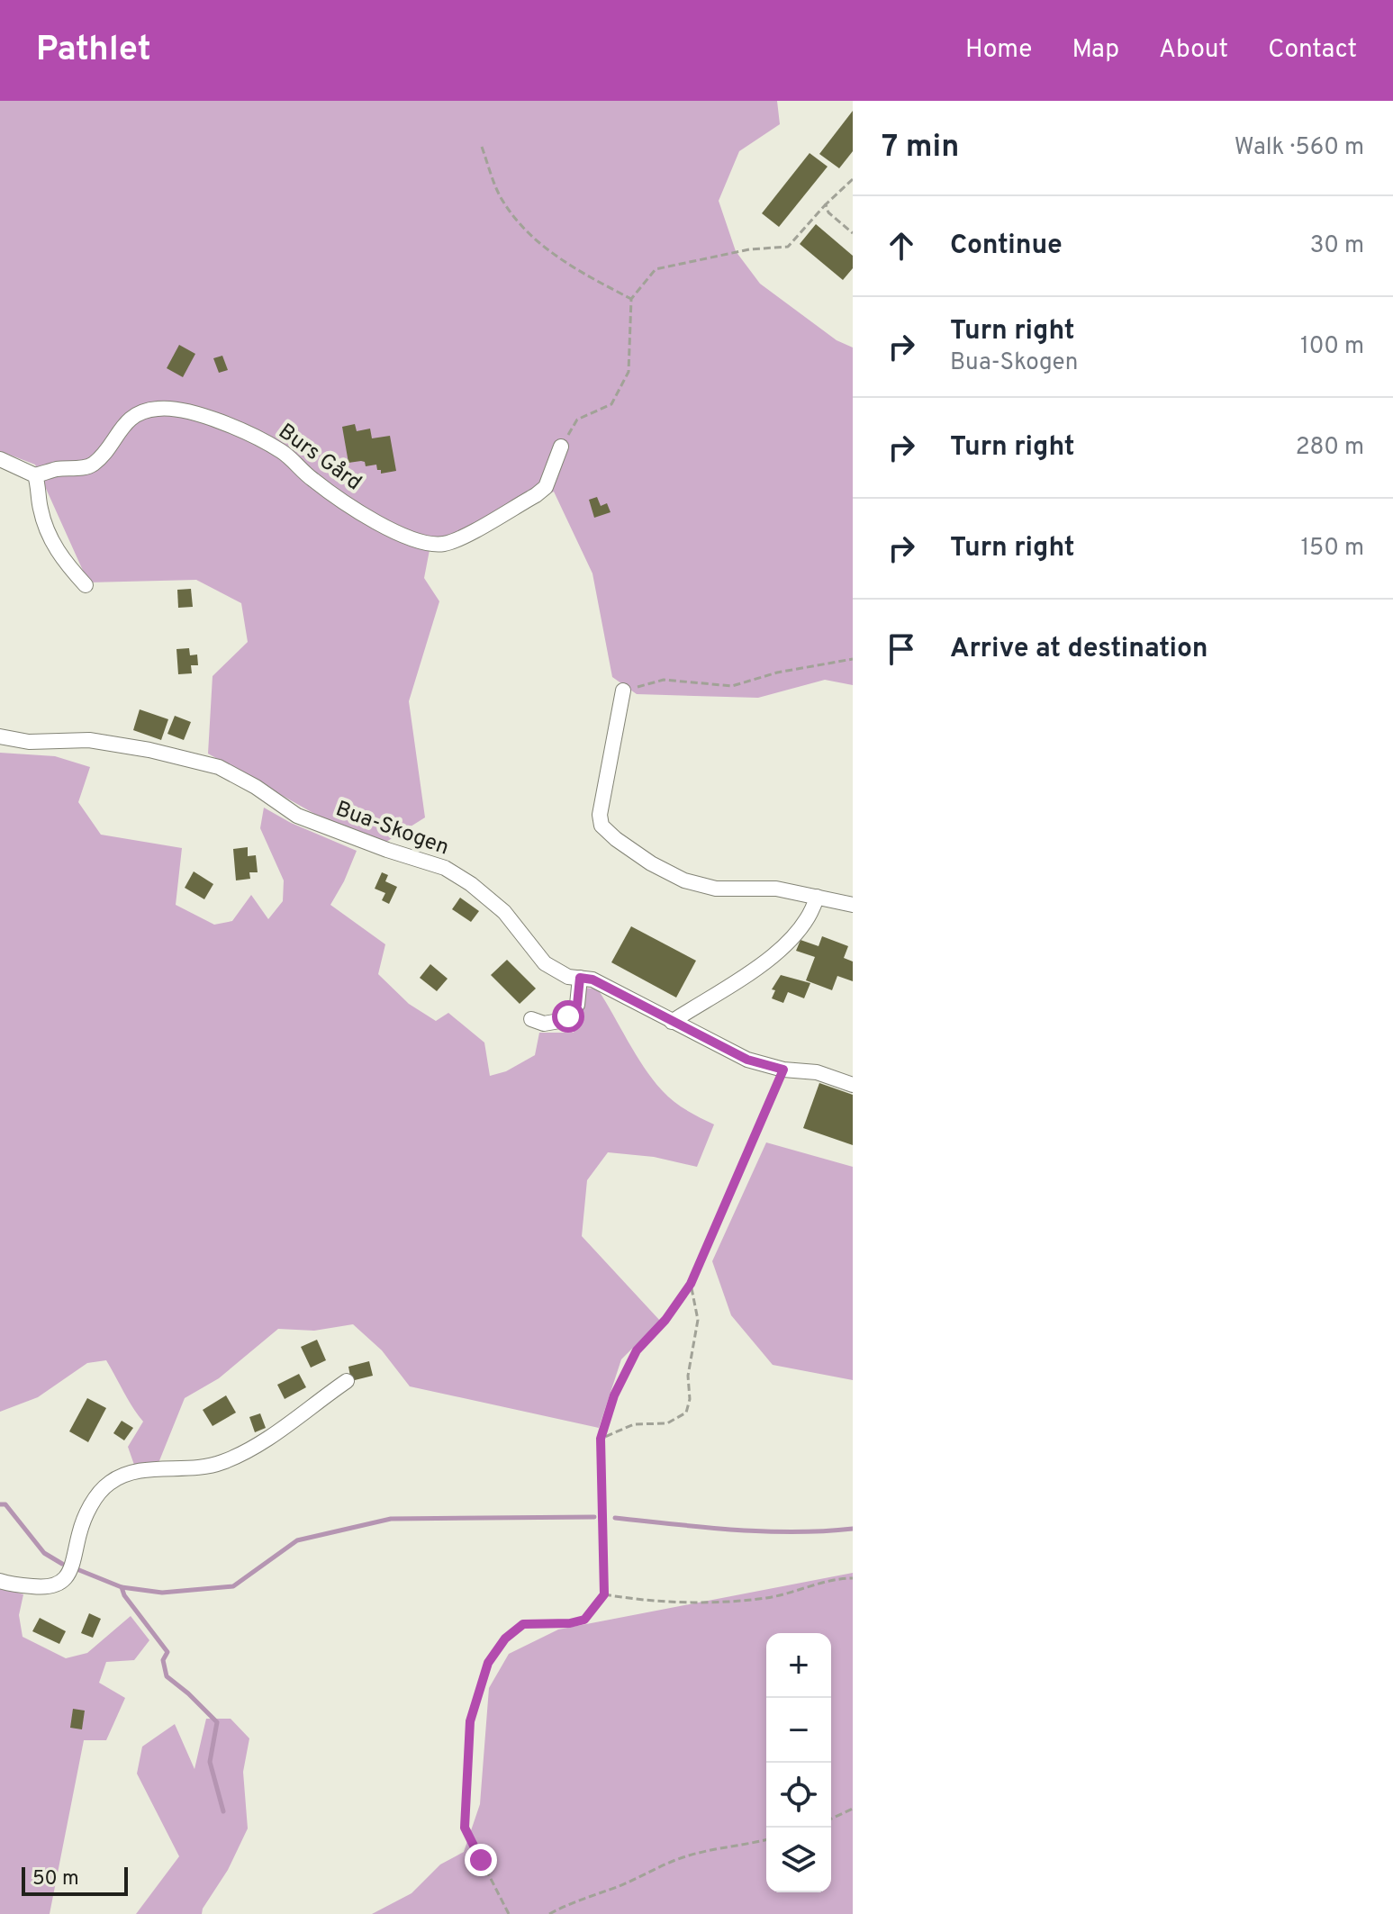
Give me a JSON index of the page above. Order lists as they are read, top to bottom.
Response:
{
  "streets": {
    "street": ["Burs Gård", "Bua-Skogen"]
  },
  "scale_bar": "50 m",
  "page": {
    "header": "Pathlet",
    "nav": [
      "Home",
      "Map",
      "About",
      "Contact"
    ],
    "heading": ["7 min", "Walk · 560 m"],
    "list": [
      ["Continue", "30 m"],
      ["Turn right", "Bua-Skogen", "100 m"],
      ["Turn right", "280 m"],
      ["Turn right", "150 m"],
      "Arrive at destination"
    ],
    "map_buttons": ["+", "−"],
    "scale": "50 m"
  }
}
